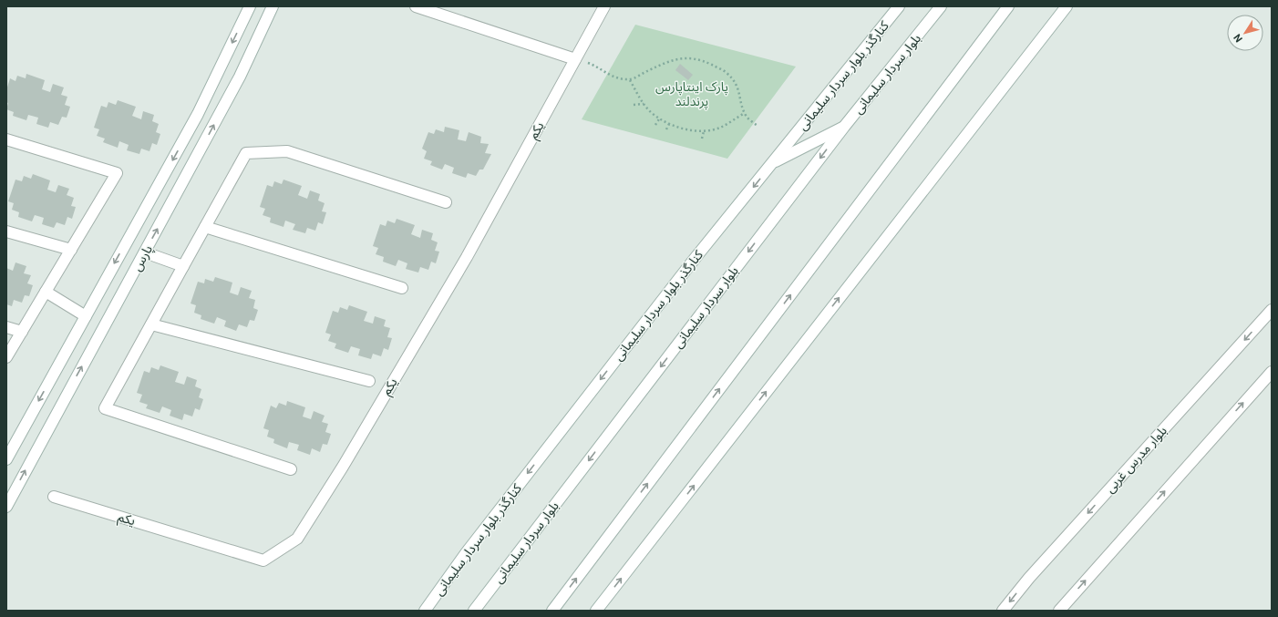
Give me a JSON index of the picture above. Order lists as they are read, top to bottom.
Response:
{
  "streets": {
    "street": [
      "بلوار سردار سلیمانی",
      "کنارگذر بلوار سردار سلیمانی",
      "یکم",
      "پارس",
      "بلوار مدرس غربی"
    ]
  },
  "one_way": ["کنارگذر بلوار سردار سلیمانی"],
  "parks": ["پارک اینتاپارس پرندلند"],
  "north": "bottom left"
}
